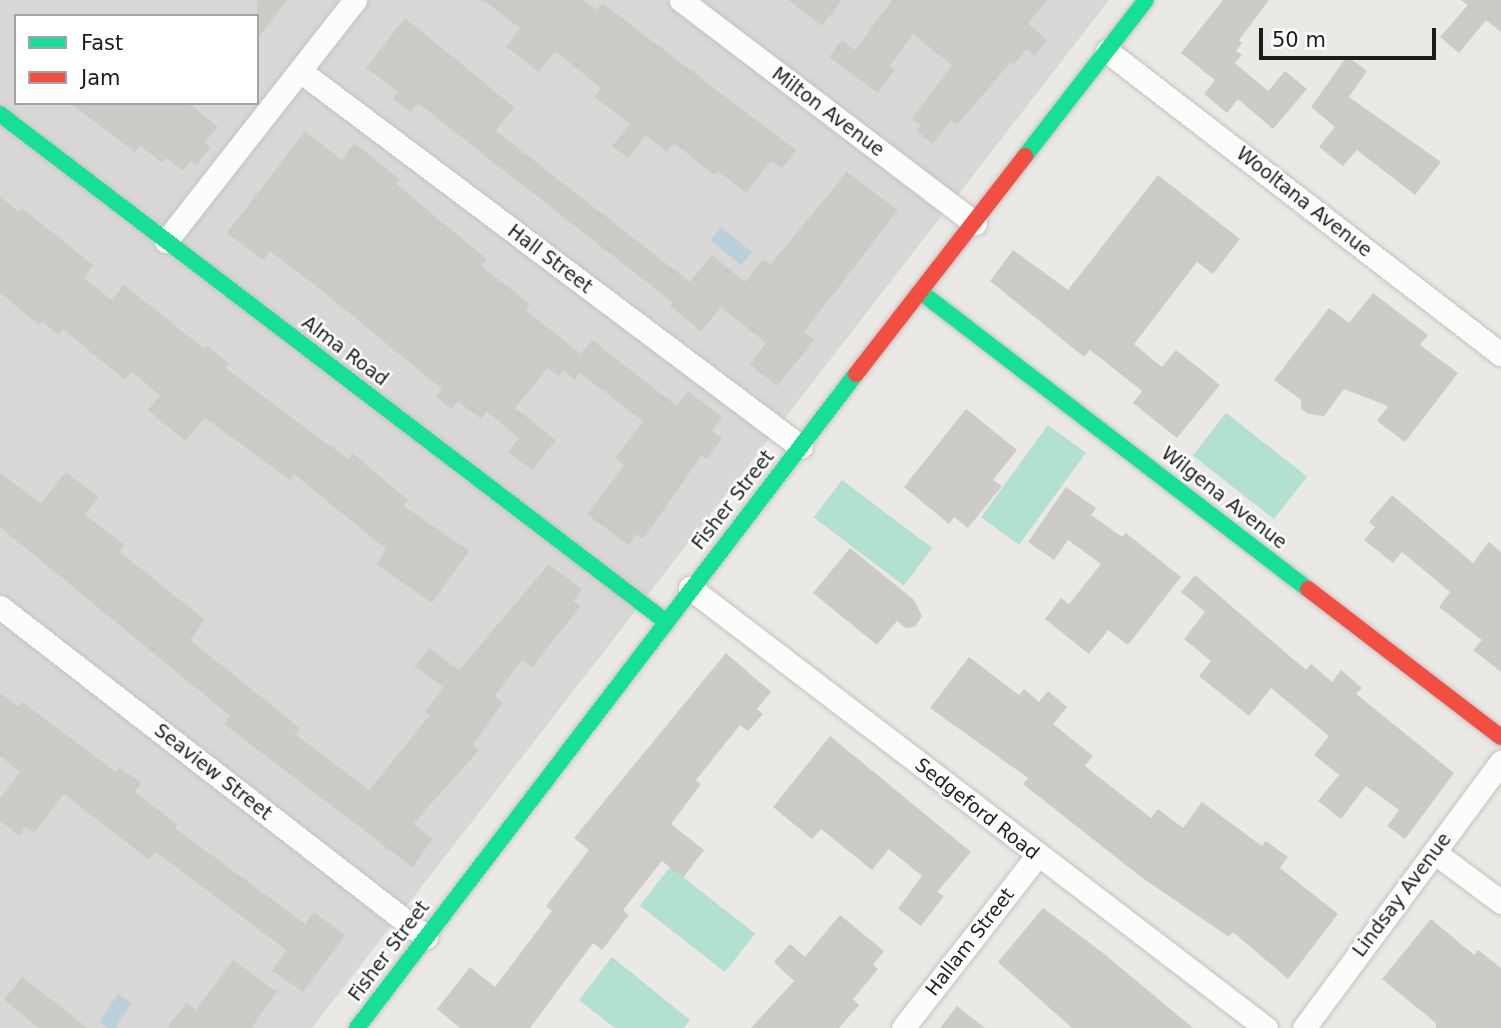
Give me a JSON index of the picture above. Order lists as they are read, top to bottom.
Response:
{
  "streets": {
    "street": [
      "Milton Avenue",
      "Wooltana Avenue",
      "Hall Street",
      "Alma Road",
      "Wilgena Avenue",
      "Fisher Street",
      "Seaview Street",
      "Sedgeford Road",
      "Lindsay Avenue",
      "Hallam Street"
    ]
  },
  "crossings": [
    ["Milton Avenue", "Fisher Street"],
    ["Wooltana Avenue", "Fisher Street"],
    ["Hall Street", "Fisher Street"],
    ["Alma Road", "Fisher Street"],
    ["Wilgena Avenue", "Fisher Street"],
    ["Fisher Street", "Seaview Street"],
    ["Fisher Street", "Sedgeford Road"],
    ["Sedgeford Road", "Hallam Street"]
  ],
  "legend": ["Fast", "Jam"],
  "scale_bar": "50 m"
}
